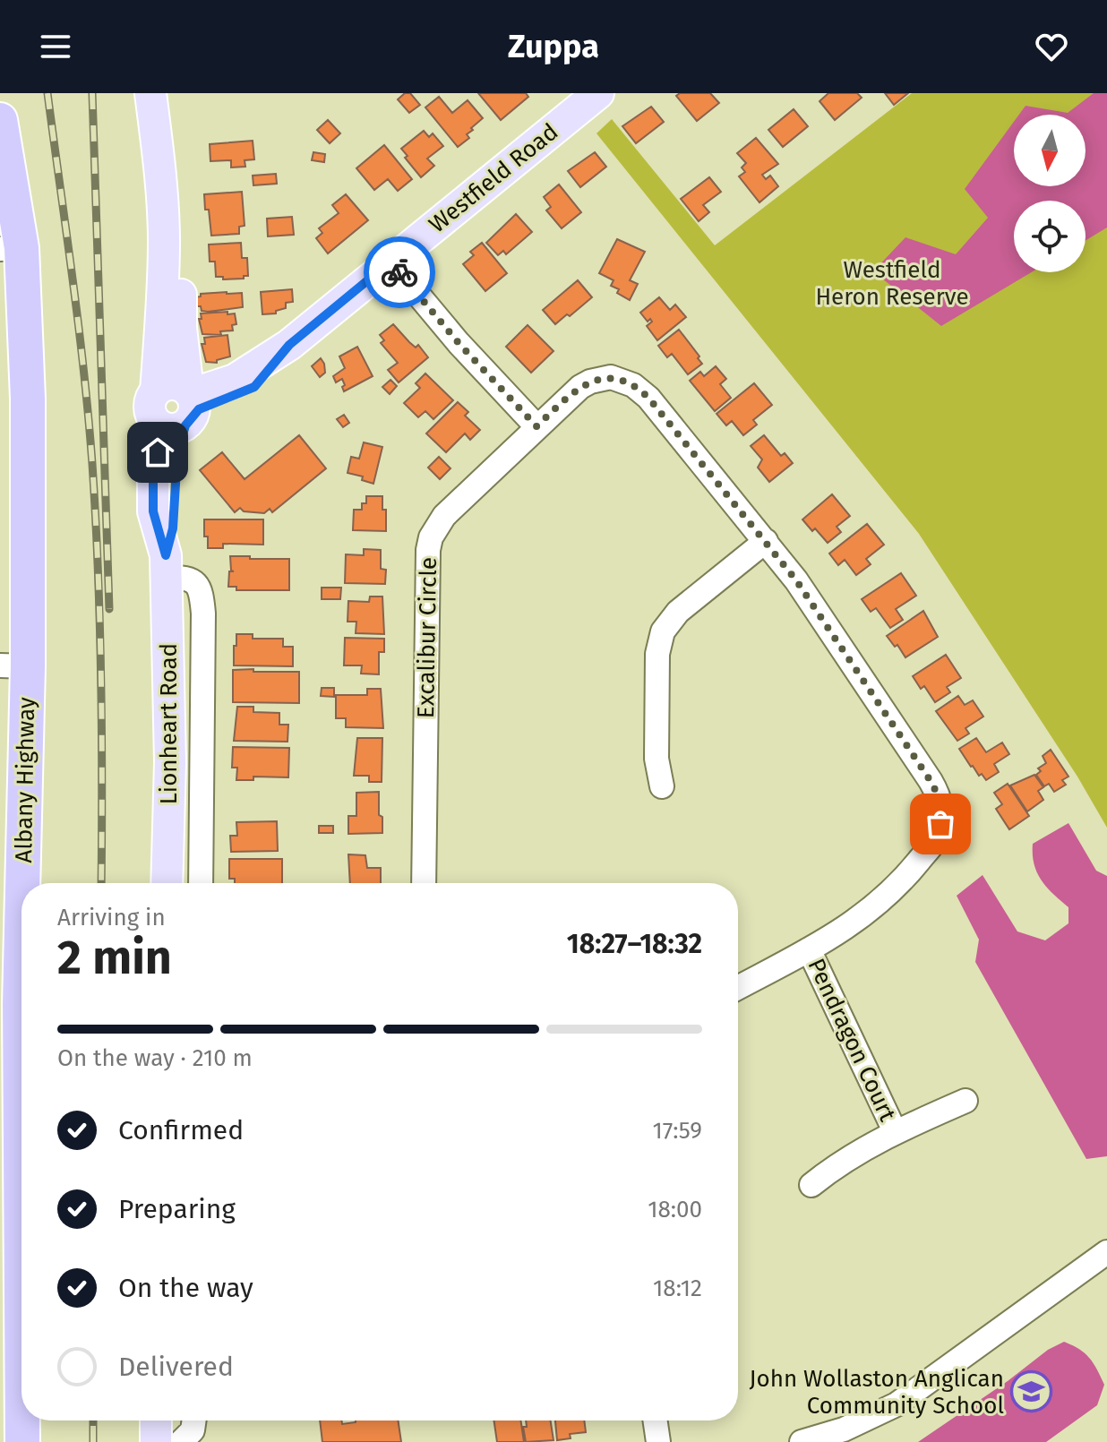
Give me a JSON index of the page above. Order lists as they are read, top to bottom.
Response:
{
  "streets": {
    "highway": ["Albany Highway"],
    "main road": ["Westfield Road", "Lionheart Road"],
    "street": ["Excalibur Circle", "Pendragon Court"]
  },
  "crossings": [
    ["Westfield Road", "Lionheart Road"],
    ["Excalibur Circle", "Pendragon Court"]
  ],
  "parks": ["Westfield Heron Reserve"],
  "places": {
    "school or university": ["John Wollaston Anglican Community School"]
  },
  "north": "bottom",
  "page": {
    "header": "Zuppa",
    "heading": ["2 min", "Arriving in", "18:27–18:32"],
    "bar": "On the way · 210 m",
    "list": [
      ["Confirmed", "17:59"],
      ["Preparing", "18:00"],
      ["On the way", "18:12"],
      "Delivered"
    ]
  }
}
